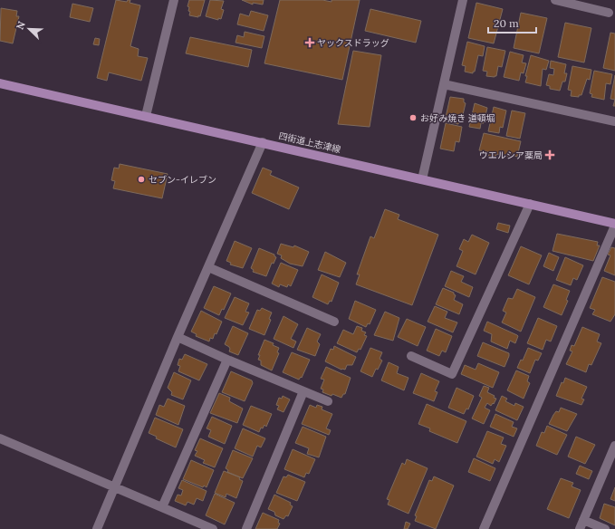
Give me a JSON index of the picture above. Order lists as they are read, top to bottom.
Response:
{
  "streets": {
    "main road": ["四街道上志津線"]
  },
  "places": {
    "health": ["ヤックスドラッグ", "ウエルシア薬局"],
    "other": ["お好み焼き 道頓堀", "セブン-イレブン"]
  },
  "scale_bar": "20 m",
  "north": "top left"
}
